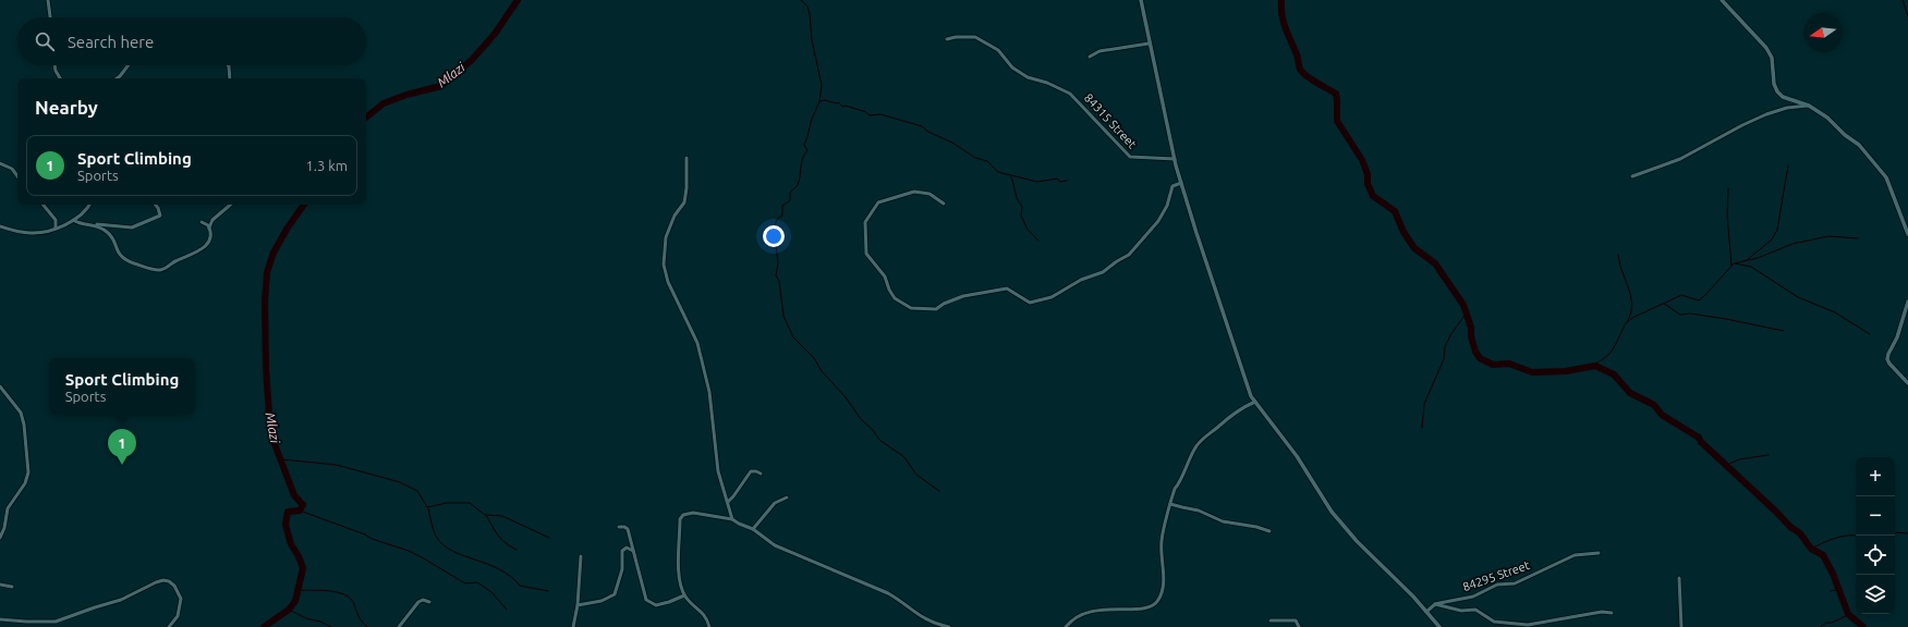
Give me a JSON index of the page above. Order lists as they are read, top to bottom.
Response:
{
  "streets": {
    "street": ["84315 Street", "84295 Street"]
  },
  "water": ["Mlazi"],
  "north": "left",
  "page": {
    "search": "Search here",
    "heading": "Nearby",
    "list": [
      {
        "mark": "1",
        "name": "Sport Climbing",
        "note": "Sports",
        "value": "1.3 km"
      }
    ],
    "popup": ["Sport Climbing", "Sports"],
    "pins": "1",
    "map_buttons": ["+", "−"]
  }
}
